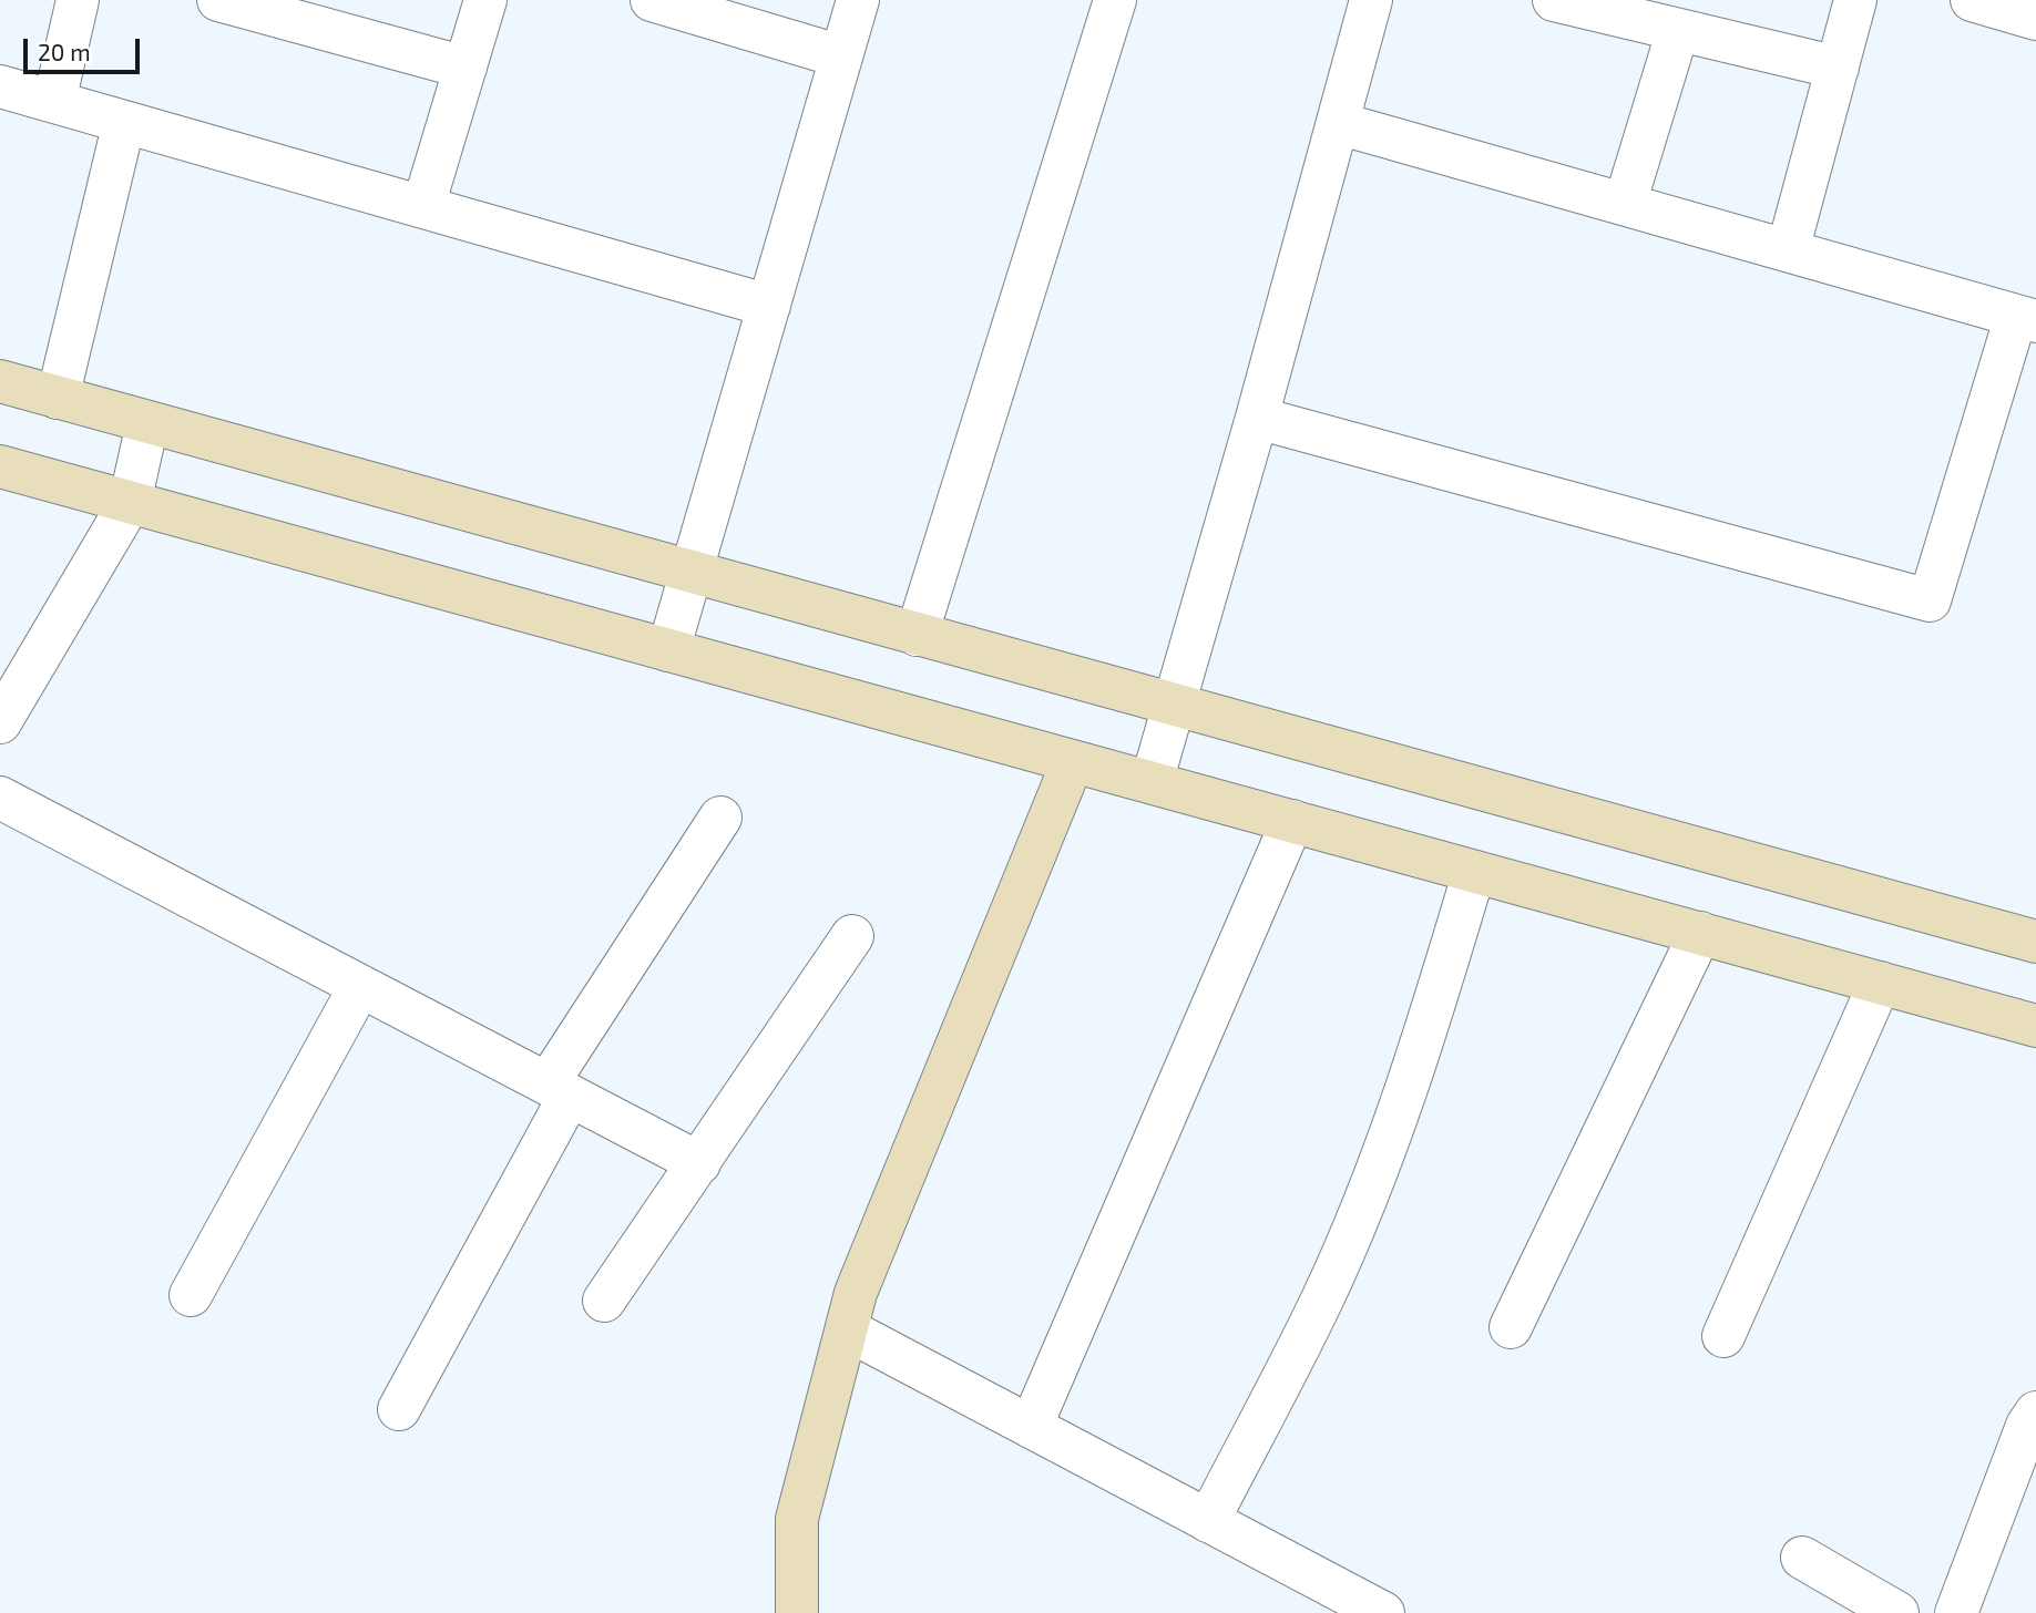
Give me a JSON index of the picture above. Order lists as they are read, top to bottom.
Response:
{
  "scale_bar": "20 m"
}
